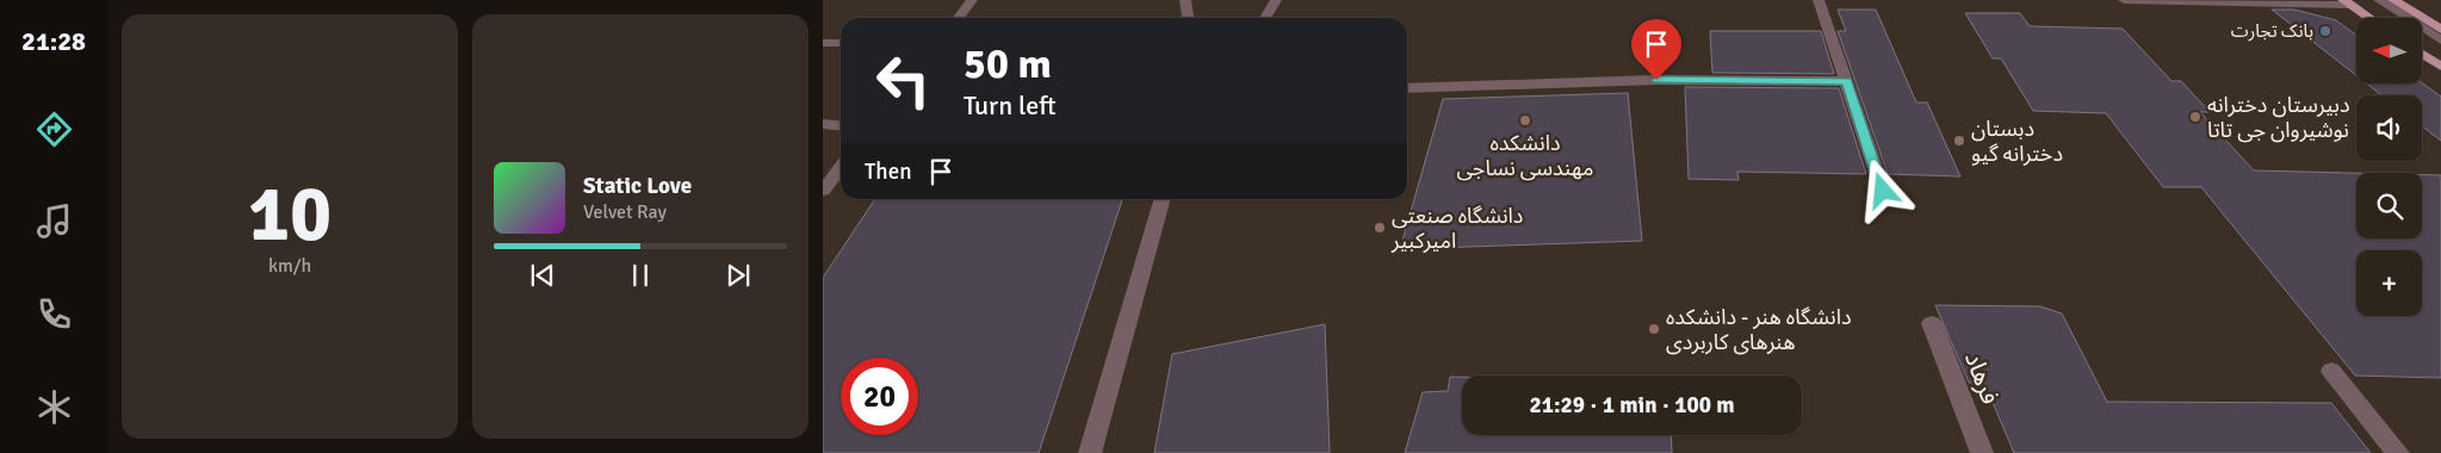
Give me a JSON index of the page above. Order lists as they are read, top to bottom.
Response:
{
  "streets": {
    "street": ["فرهاد"]
  },
  "places": [
    "بانک تجارت",
    "دبیرستان دخترانه نوشیروان جی تاتا",
    "دانشکده مهندسی نساجی",
    "دبستان دخترانه گیو",
    "دانشگاه صنعتی امیرکبیر",
    "دانشگاه هنر - دانشکده هنرهای کاربردی"
  ],
  "north": "left",
  "page": {
    "tabs": "21:28",
    "tile": ["10", "km/h"],
    "map_buttons": "+",
    "turn": ["50 m", "Turn left"],
    "then": "Then",
    "song": ["Static Love", "Velvet Ray"],
    "limit": "20",
    "trip": "21:29 · 1 min · 100 m"
  }
}
